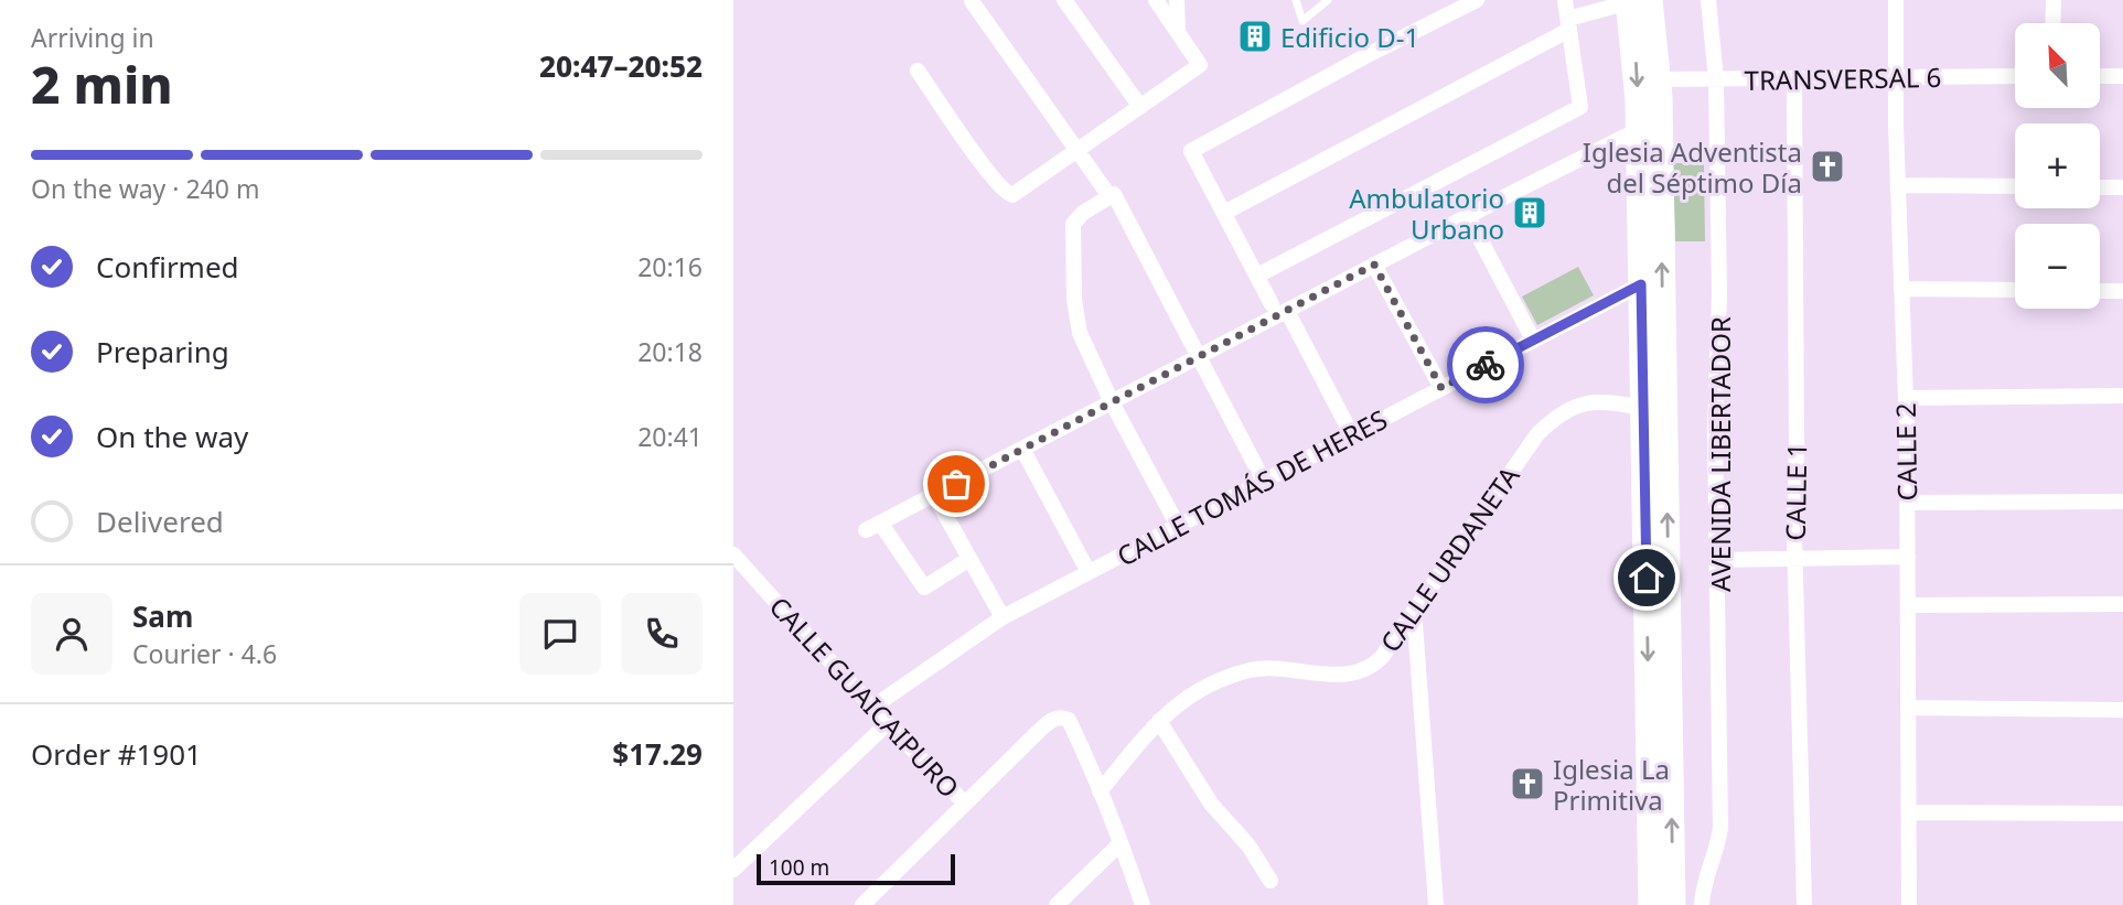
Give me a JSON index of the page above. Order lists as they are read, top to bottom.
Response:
{
  "streets": {
    "main road": ["AVENIDA LIBERTADOR"],
    "street": [
      "TRANSVERSAL 6",
      "CALLE 2",
      "CALLE TOMÁS DE HERES",
      "CALLE 1",
      "CALLE URDANETA",
      "CALLE GUAICAIPURO"
    ]
  },
  "crossings": [
    ["TRANSVERSAL 6", "CALLE 2"],
    ["TRANSVERSAL 6", "AVENIDA LIBERTADOR"],
    ["TRANSVERSAL 6", "CALLE 1"],
    ["AVENIDA LIBERTADOR", "CALLE TOMÁS DE HERES"],
    ["AVENIDA LIBERTADOR", "CALLE URDANETA"],
    ["CALLE TOMÁS DE HERES", "CALLE GUAICAIPURO"]
  ],
  "places": {
    "building": ["Edificio D-1", "Ambulatorio Urbano"],
    "church": ["Iglesia Adventista del Séptimo Día", "Iglesia La Primitiva"]
  },
  "scale_bar": "100 m",
  "north": "top left",
  "page": {
    "heading": ["2 min", "Arriving in", "20:47–20:52"],
    "panel": [
      "Sam",
      "Courier · 4.6",
      "Order #1901",
      "$17.29"
    ],
    "map_buttons": ["+", "−"],
    "bar": "On the way · 240 m",
    "list": [
      ["Confirmed", "20:16"],
      ["Preparing", "20:18"],
      ["On the way", "20:41"],
      "Delivered"
    ],
    "scale": "100 m"
  }
}
